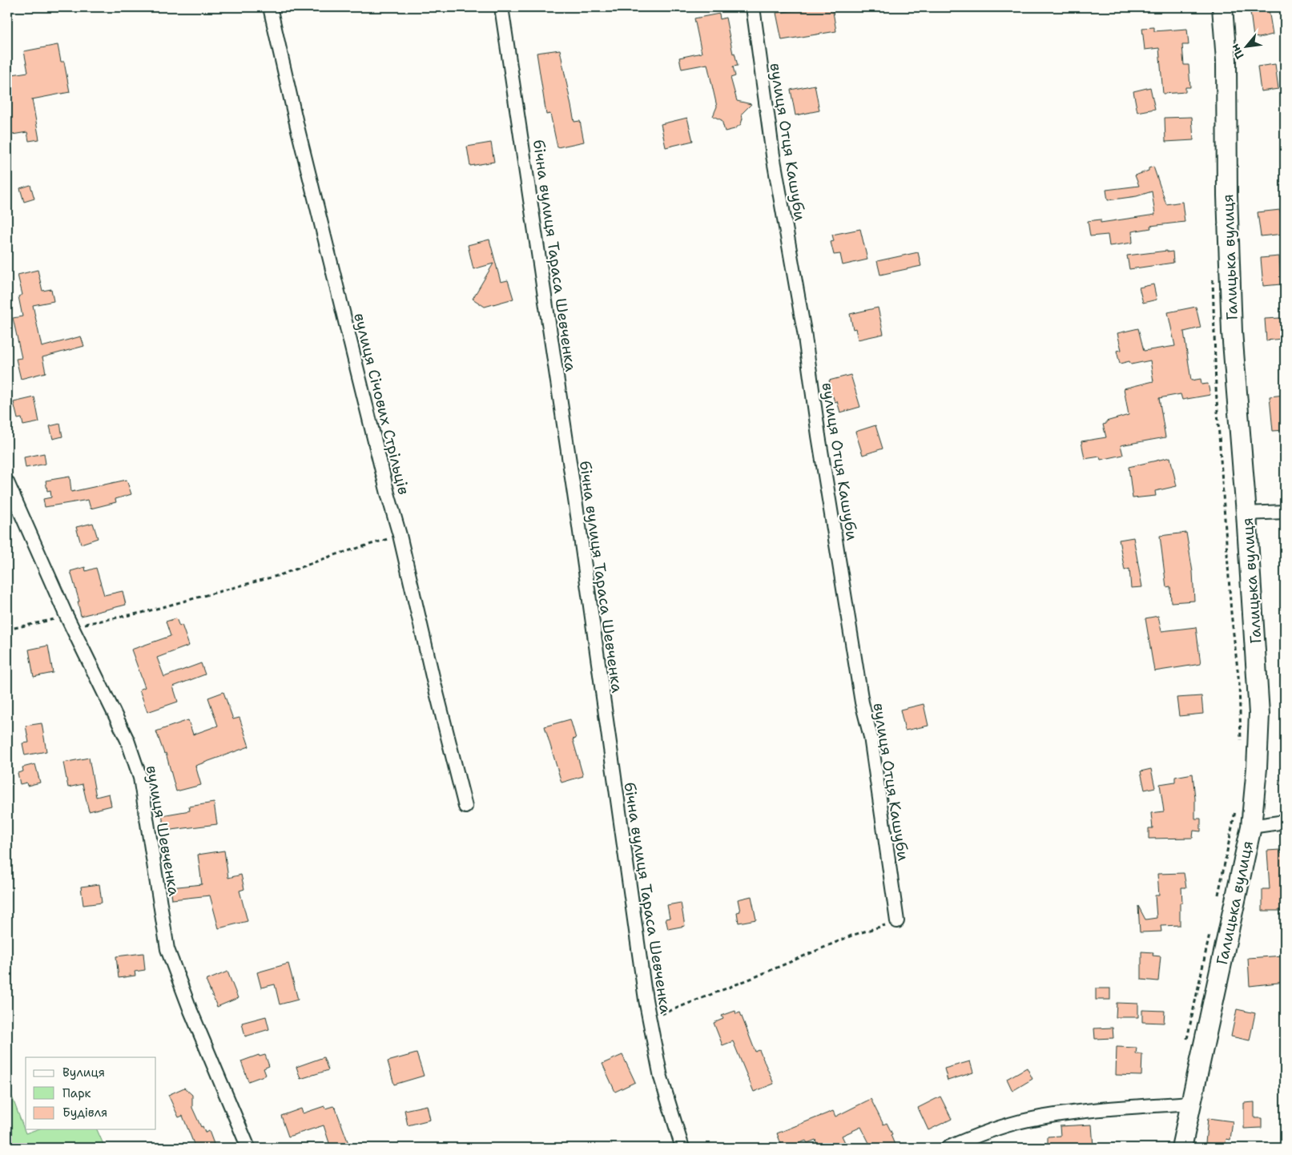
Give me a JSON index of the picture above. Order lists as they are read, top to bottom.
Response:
{
  "streets": {
    "street": [
      "вулиця Отця Кашуби",
      "бічна вулиця Тараса Шевченка",
      "Галицька вулиця",
      "вулиця Січових Стрільців",
      "вулиця Шевченка"
    ]
  },
  "legend": ["Вулиця", "Парк", "Будівля"],
  "north": "bottom left"
}
